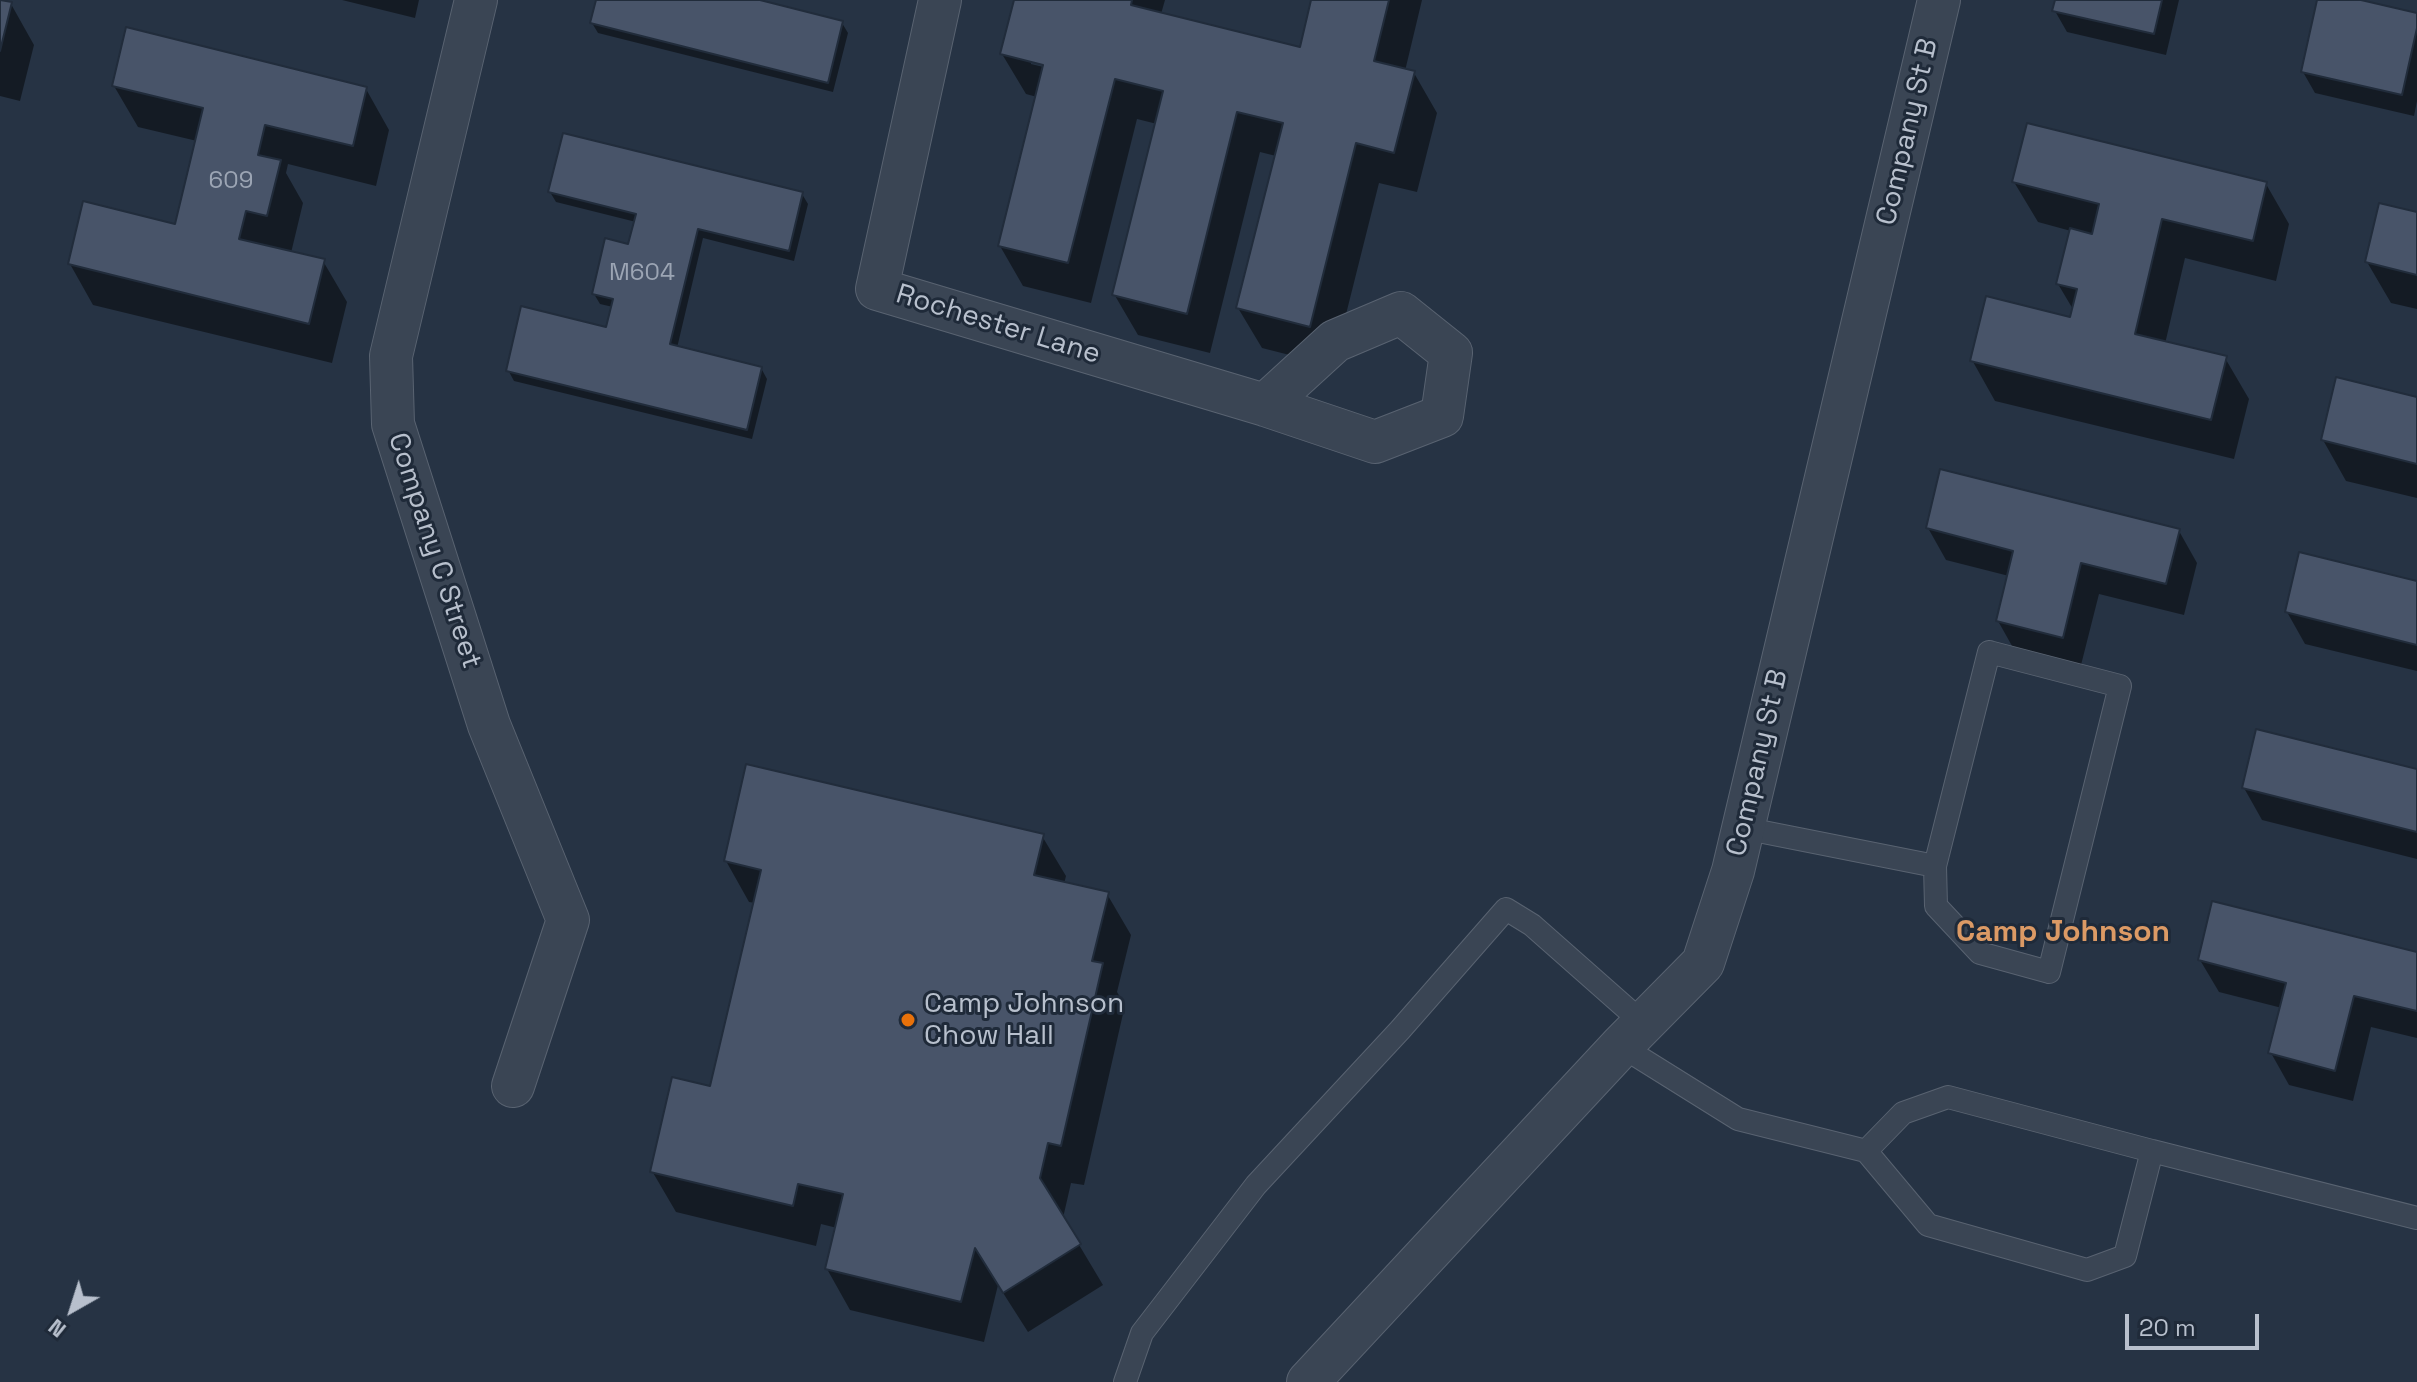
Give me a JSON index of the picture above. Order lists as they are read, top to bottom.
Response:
{
  "streets": {
    "street": ["Company St B", "Rochester Lane", "Company C Street"]
  },
  "districts": ["Camp Johnson"],
  "places": ["Camp Johnson Chow Hall"],
  "house_numbers": ["609", "M604"],
  "scale_bar": "20 m",
  "north": "bottom left"
}
